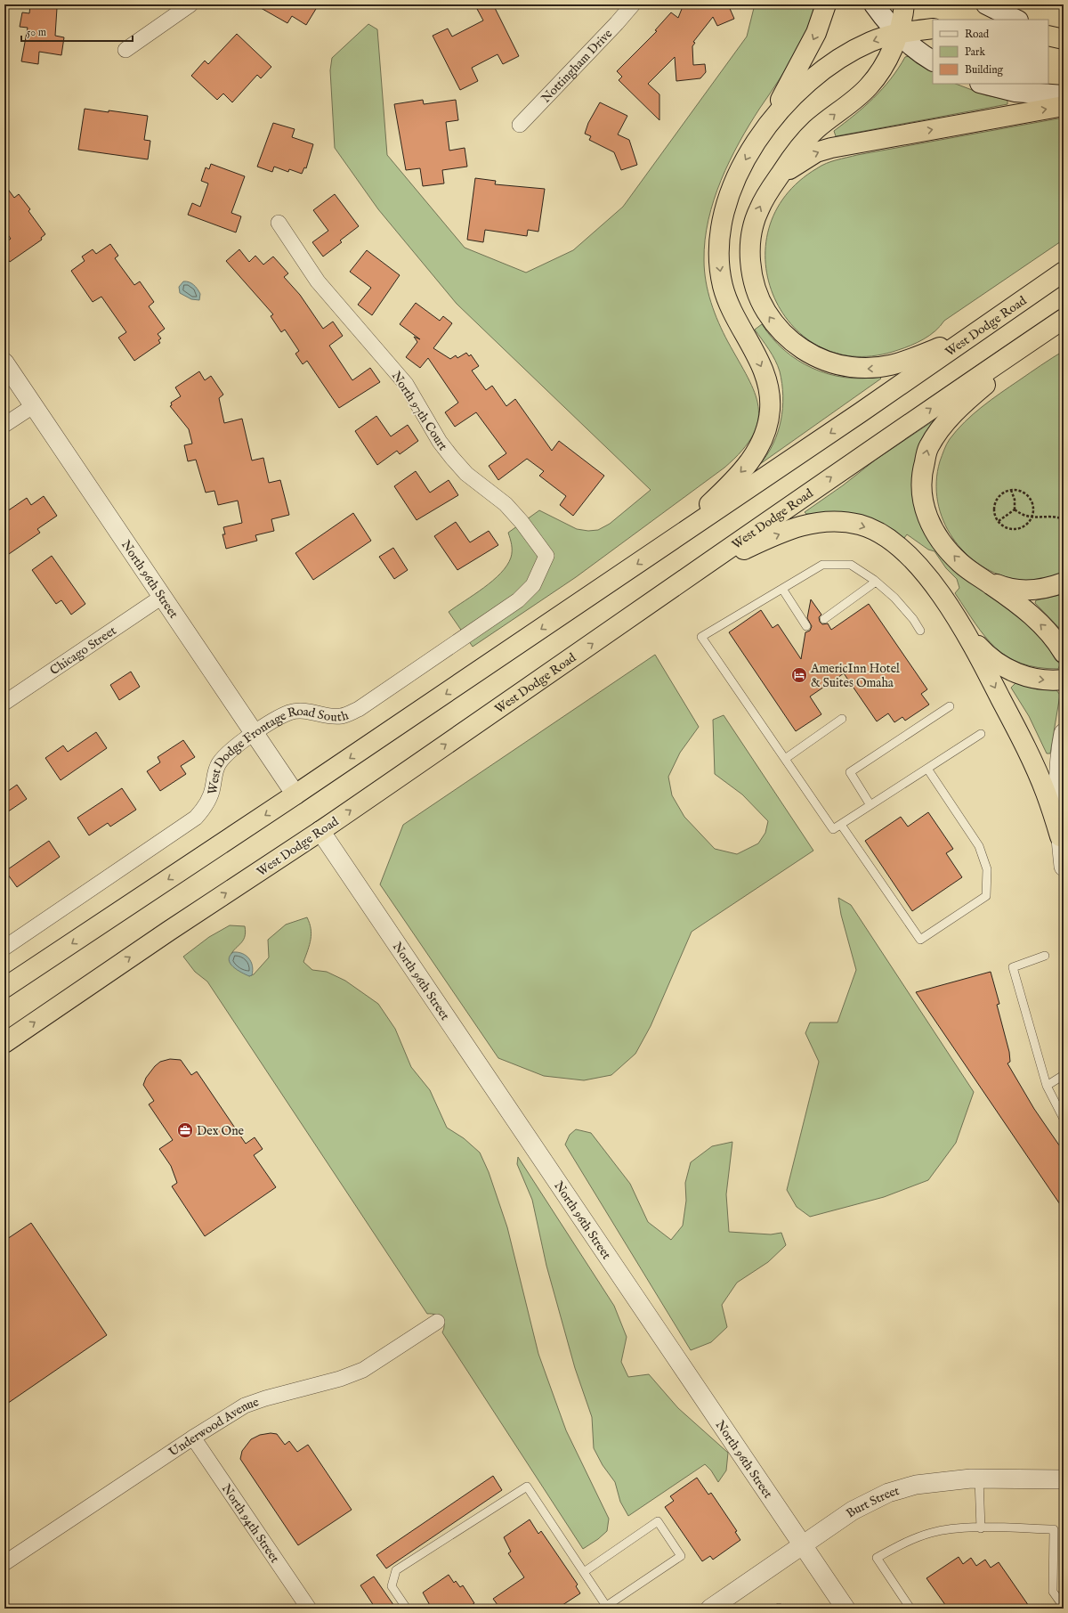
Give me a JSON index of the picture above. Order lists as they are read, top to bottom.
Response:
{
  "streets": {
    "highway": ["West Dodge Road"],
    "street": [
      "Nottingham Drive",
      "North 97th Court",
      "North 96th Street",
      "Chicago Street",
      "West Dodge Frontage Road South",
      "Underwood Avenue",
      "Burt Street",
      "North 94th Street"
    ]
  },
  "crossings": [
    ["West Dodge Road", "North 96th Street"],
    ["North 97th Court", "West Dodge Frontage Road South"],
    ["North 96th Street", "Chicago Street"],
    ["North 96th Street", "West Dodge Frontage Road South"],
    ["North 96th Street", "Burt Street"],
    ["Underwood Avenue", "North 94th Street"]
  ],
  "places": {
    "hotel": ["AmericInn Hotel & Suites Omaha"],
    "office": ["Dex One"]
  },
  "legend": ["Road", "Park", "Building"],
  "scale_bar": "50 m"
}
